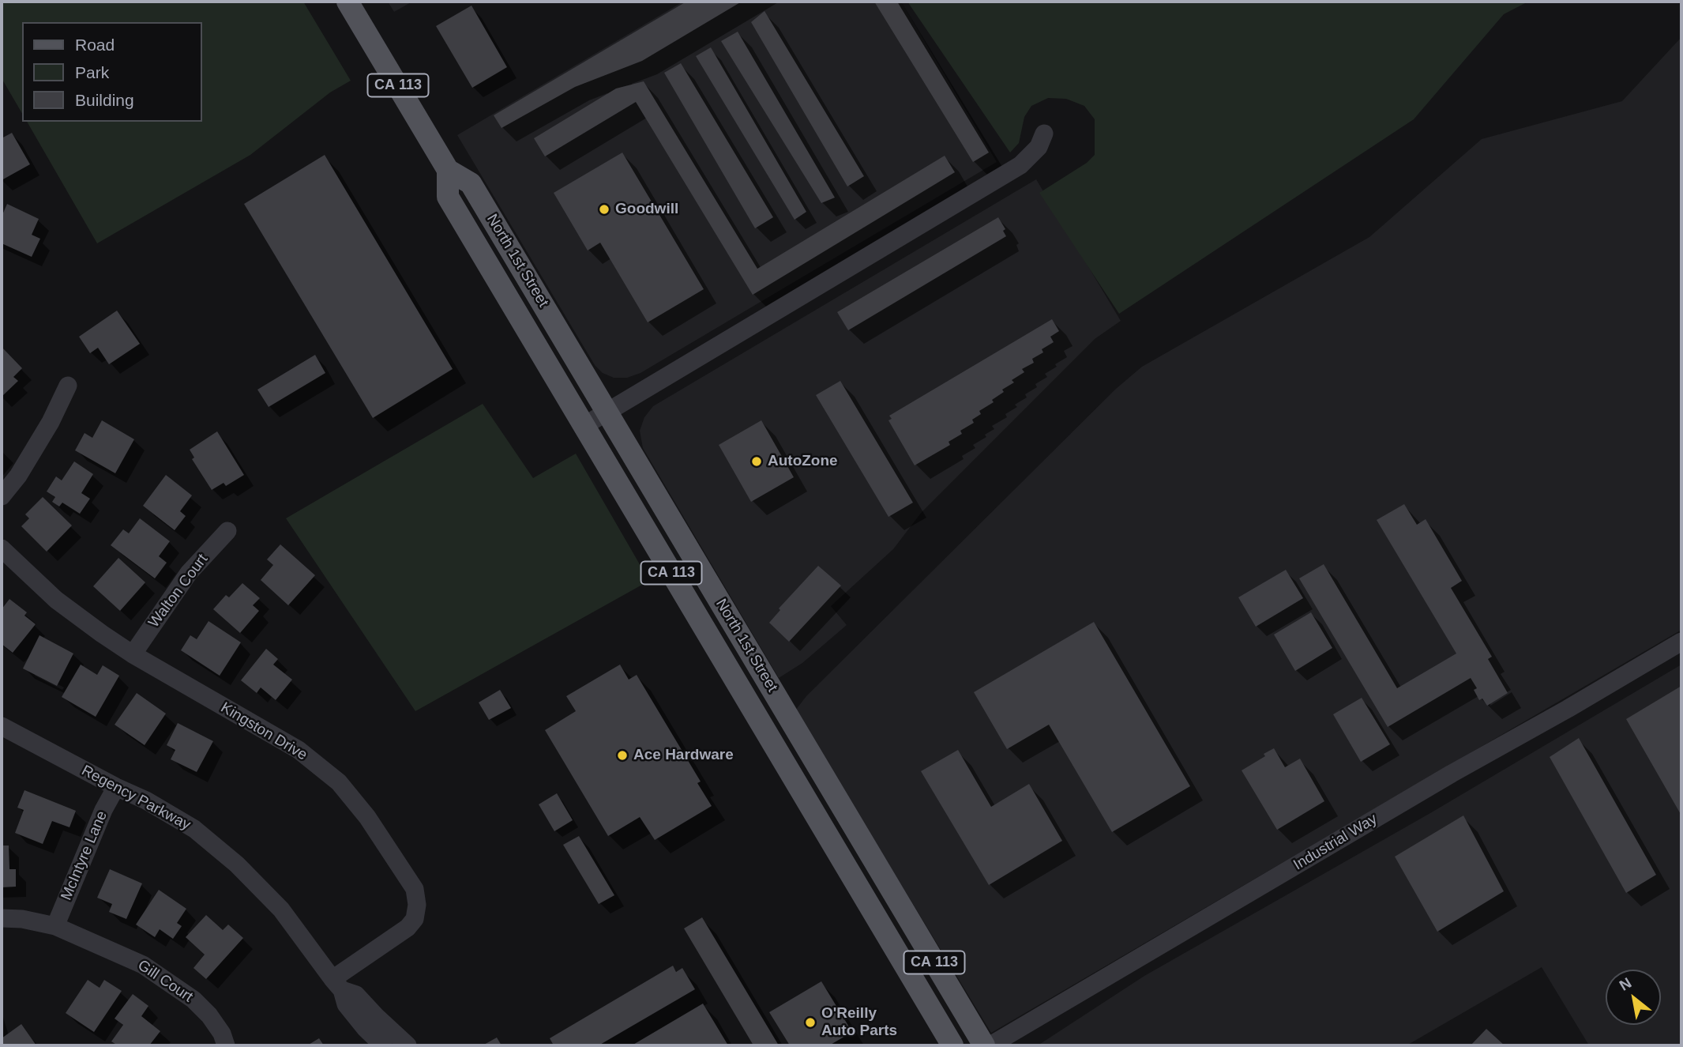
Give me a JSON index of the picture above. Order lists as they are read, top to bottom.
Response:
{
  "streets": {
    "main road": ["CA 113", "North 1st Street"],
    "street": [
      "Walton Court",
      "Kingston Drive",
      "Regency Parkway",
      "Industrial Way",
      "McIntyre Lane",
      "Gill Court"
    ]
  },
  "crossings": [
    ["Walton Court", "Kingston Drive"],
    ["Kingston Drive", "Regency Parkway"],
    ["Regency Parkway", "McIntyre Lane"],
    ["McIntyre Lane", "Gill Court"]
  ],
  "places": [
    "Goodwill",
    "AutoZone",
    "Ace Hardware",
    "O'Reilly Auto Parts"
  ],
  "legend": ["Road", "Park", "Building"],
  "north": "top left"
}
